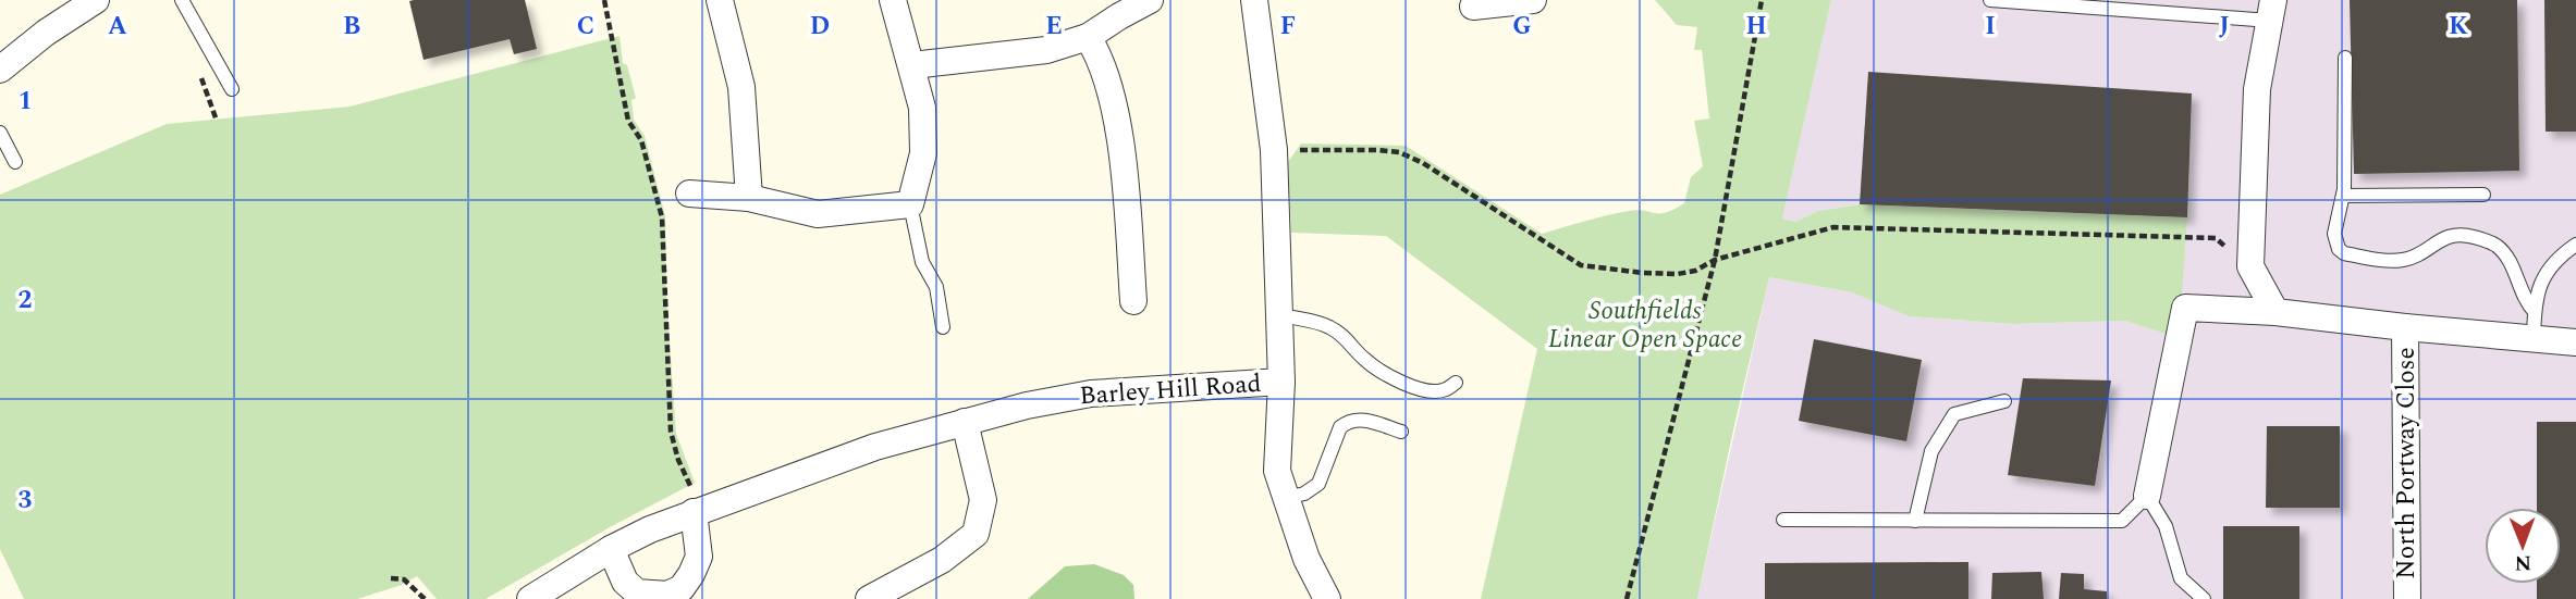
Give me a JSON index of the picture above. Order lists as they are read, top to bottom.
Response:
{
  "streets": {
    "street": ["Barley Hill Road", "North Portway Close"]
  },
  "parks": ["Southfields Linear Open Space"],
  "north": "bottom",
  "grid": {
    "columns": [
      "A",
      "B",
      "C",
      "D",
      "E",
      "F",
      "G",
      "H",
      "I",
      "J",
      "K"
    ],
    "rows": ["1", "2", "3"]
  }
}
